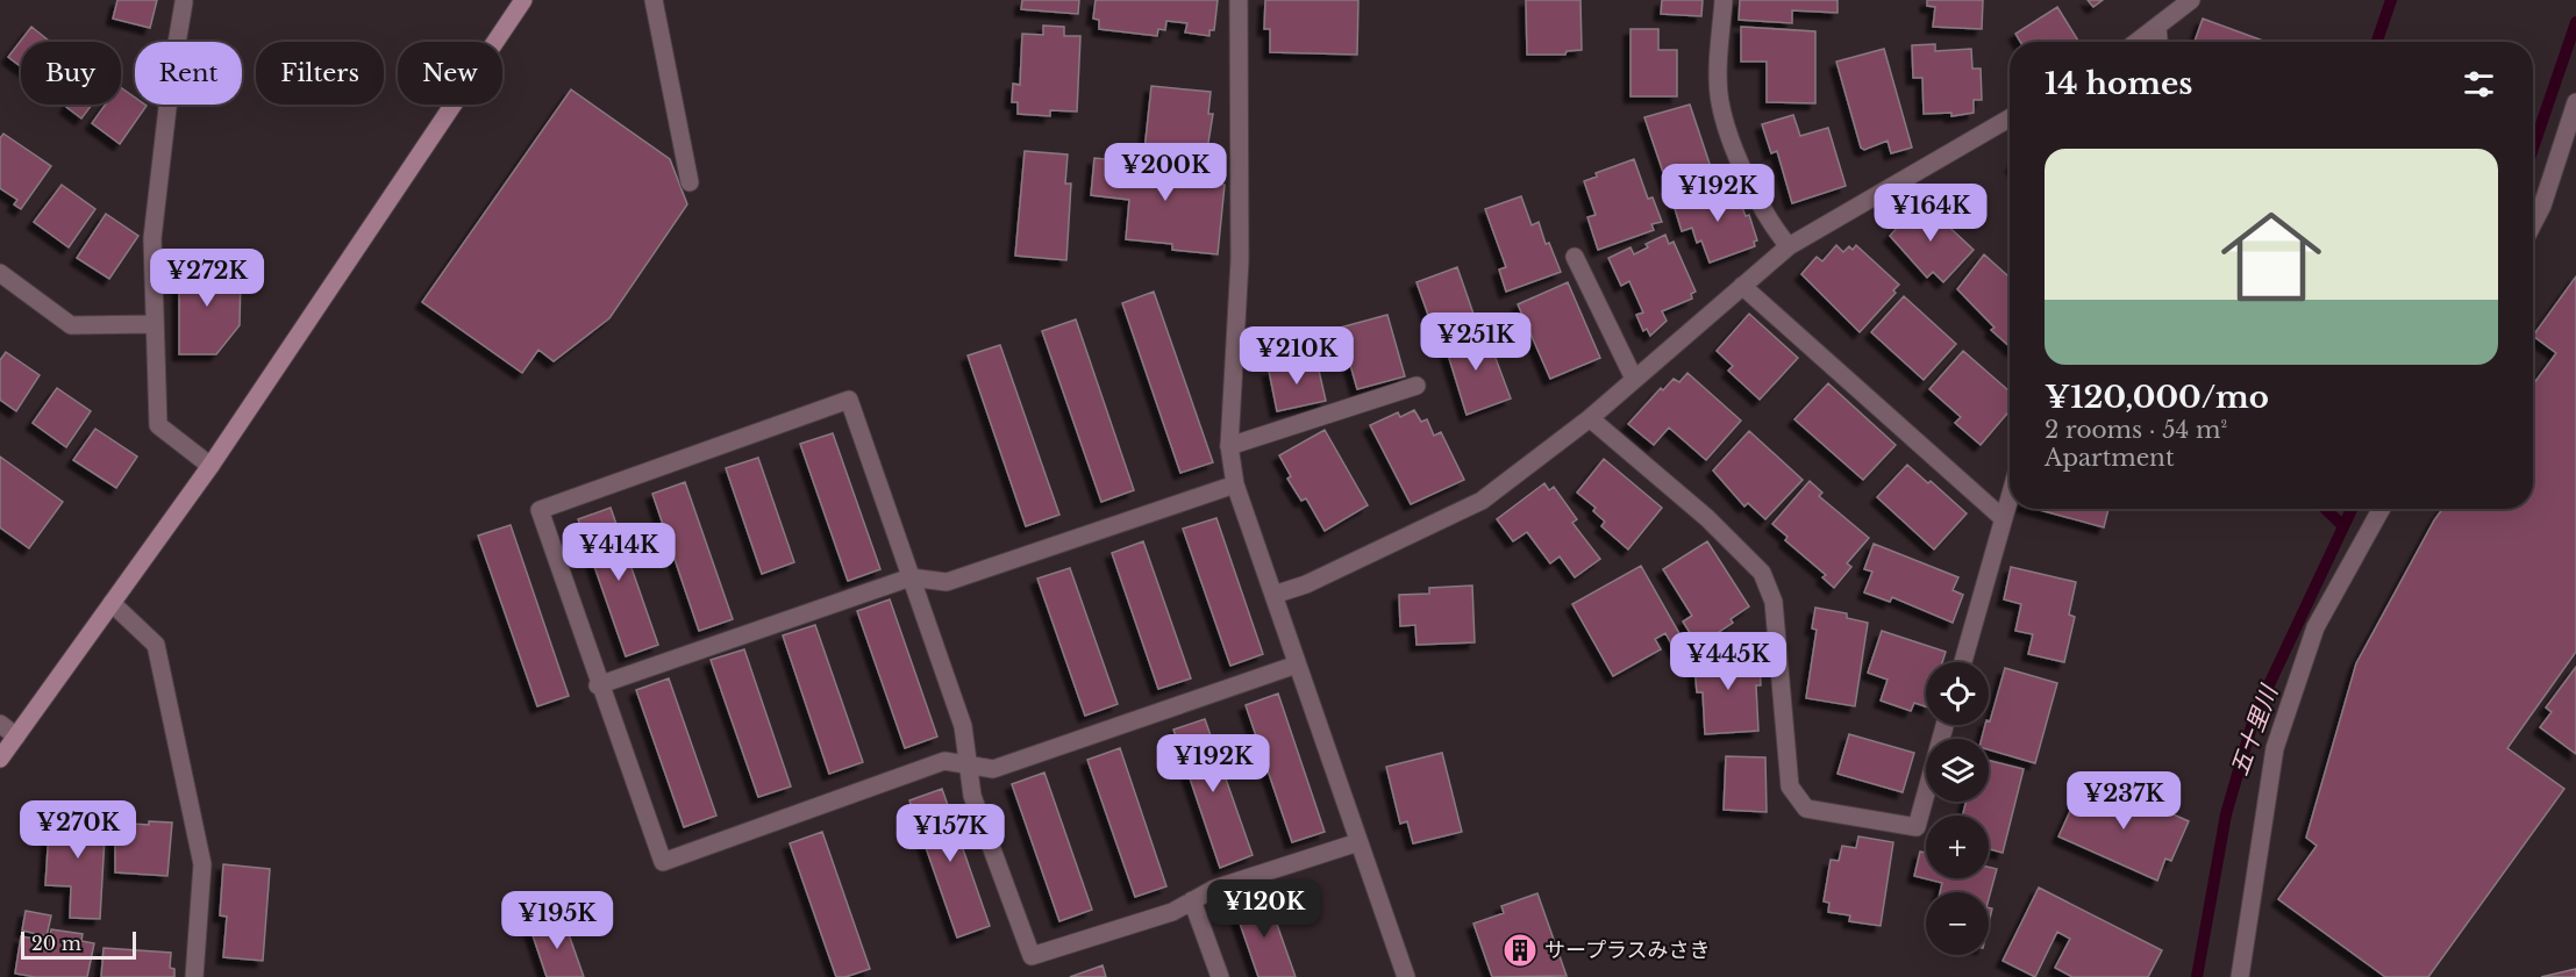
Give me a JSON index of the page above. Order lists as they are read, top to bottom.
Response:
{
  "water": ["五十里川"],
  "places": {
    "building": ["サープラスみさき"]
  },
  "scale_bar": "20 m",
  "page": {
    "chip": [
      "Buy",
      "Rent",
      "Filters",
      "New"
    ],
    "heading": "14 homes",
    "list": [
      {
        "name": "¥120,000/mo",
        "note": "2 rooms · 54 m² · Apartment"
      }
    ],
    "price": [
      "¥200K",
      "¥192K",
      "¥164K",
      "¥272K",
      "¥251K",
      "¥210K",
      "¥414K",
      "¥445K",
      "¥192K",
      "¥237K",
      "¥270K",
      "¥157K",
      "¥120K",
      "¥195K"
    ],
    "map_buttons": ["+", "−"],
    "scale": "20 m"
  }
}
